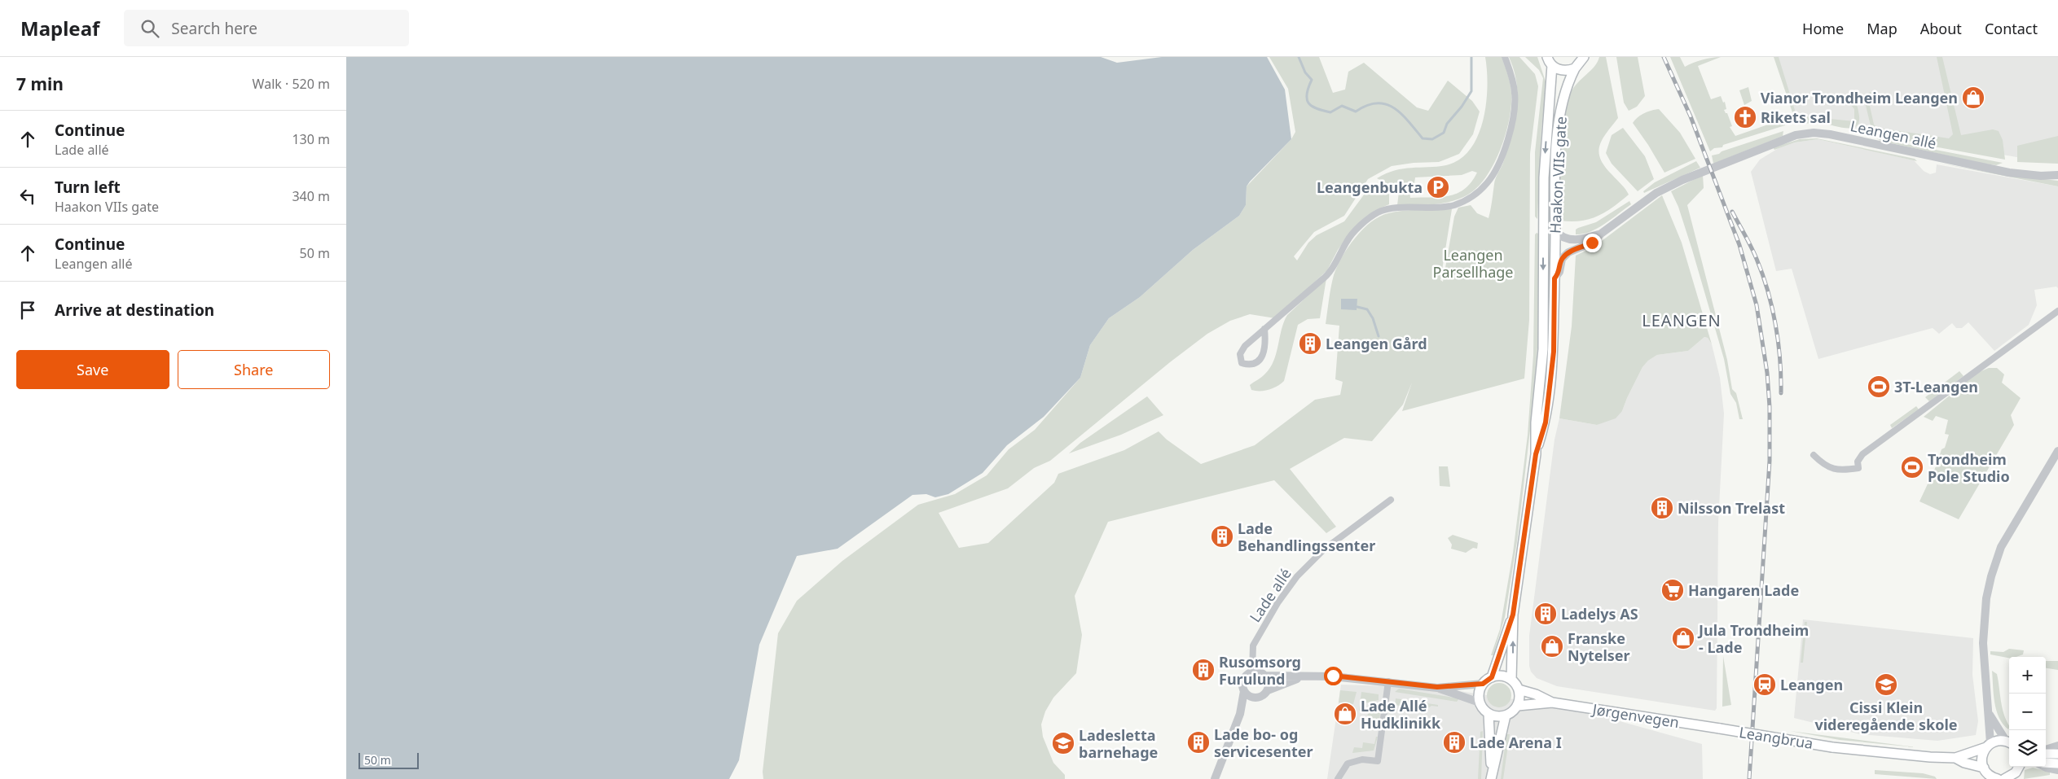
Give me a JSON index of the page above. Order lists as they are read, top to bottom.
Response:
{
  "streets": {
    "main road": ["Haakon VIIs gate", "Jørgenvegen", "Leangbrua"],
    "street": ["Leangen allé", "Lade allé"]
  },
  "crossings": [
    ["Leangen allé", "Haakon VIIs gate"],
    ["Haakon VIIs gate", "Jørgenvegen"],
    ["Jørgenvegen", "Leangbrua"]
  ],
  "districts": ["LEANGEN"],
  "parks": ["Leangen Parsellhage"],
  "places": {
    "shop": [
      "Vianor Trondheim Leangen",
      "Jula Trondheim - Lade",
      "Franske Nytelser",
      "Lade Allé Hudklinikk"
    ],
    "church": ["Rikets sal"],
    "parking": ["Leangenbukta"],
    "building": [
      "Leangen Gård",
      "Nilsson Trelast",
      "Lade Behandlingssenter",
      "Ladelys AS",
      "Rusomsorg Furulund",
      "Lade bo- og servicesenter",
      "Lade Arena I"
    ],
    "sports": ["3T-Leangen", "Trondheim Pole Studio"],
    "supermarket": ["Hangaren Lade"],
    "station": ["Leangen"],
    "school or university": ["Cissi Klein videregående skole", "Ladesletta barnehage"]
  },
  "scale_bar": "50 m",
  "page": {
    "header": "Mapleaf",
    "search": "Search here",
    "nav": [
      "Home",
      "Map",
      "About",
      "Contact"
    ],
    "heading": ["7 min", "Walk · 520 m"],
    "list": [
      ["Continue", "Lade allé", "130 m"],
      ["Turn left", "Haakon VIIs gate", "340 m"],
      ["Continue", "Leangen allé", "50 m"],
      "Arrive at destination"
    ],
    "buttons": ["Save", "Share"],
    "map_buttons": ["+", "−"],
    "scale": "50 m"
  }
}
